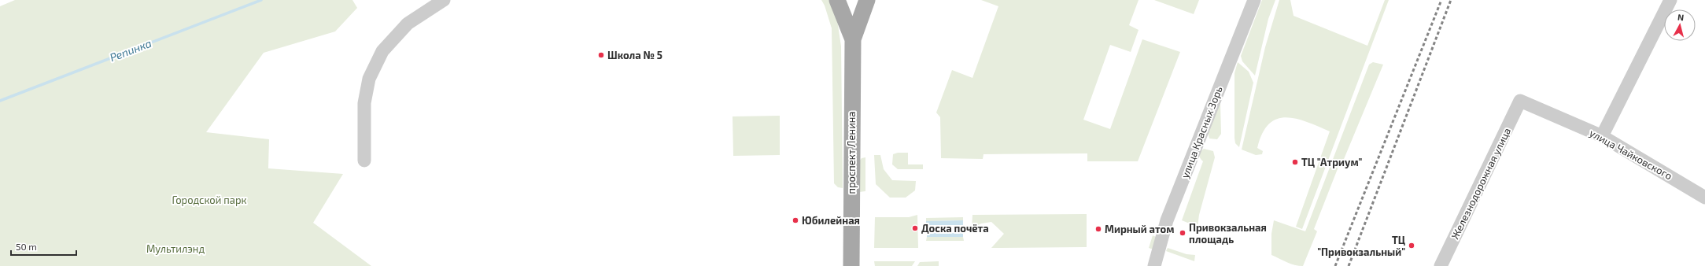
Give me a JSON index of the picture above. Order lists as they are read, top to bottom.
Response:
{
  "streets": {
    "main road": ["проспект Ленина"],
    "street": ["улица Красных Зорь", "улица Чайковского", "Железнодорожная улица"]
  },
  "crossings": [
    ["улица Чайковского", "Железнодорожная улица"]
  ],
  "water": ["Репинка"],
  "parks": ["Городской парк", "Мультилэнд"],
  "places": [
    "Школа № 5",
    "ТЦ \"Атриум\"",
    "Юбилейная",
    "Доска почёта",
    "Мирный атом",
    "Привокзальная площадь",
    "ТЦ \"Привокзальный\""
  ],
  "scale_bar": "50 m",
  "north": "top"
}
